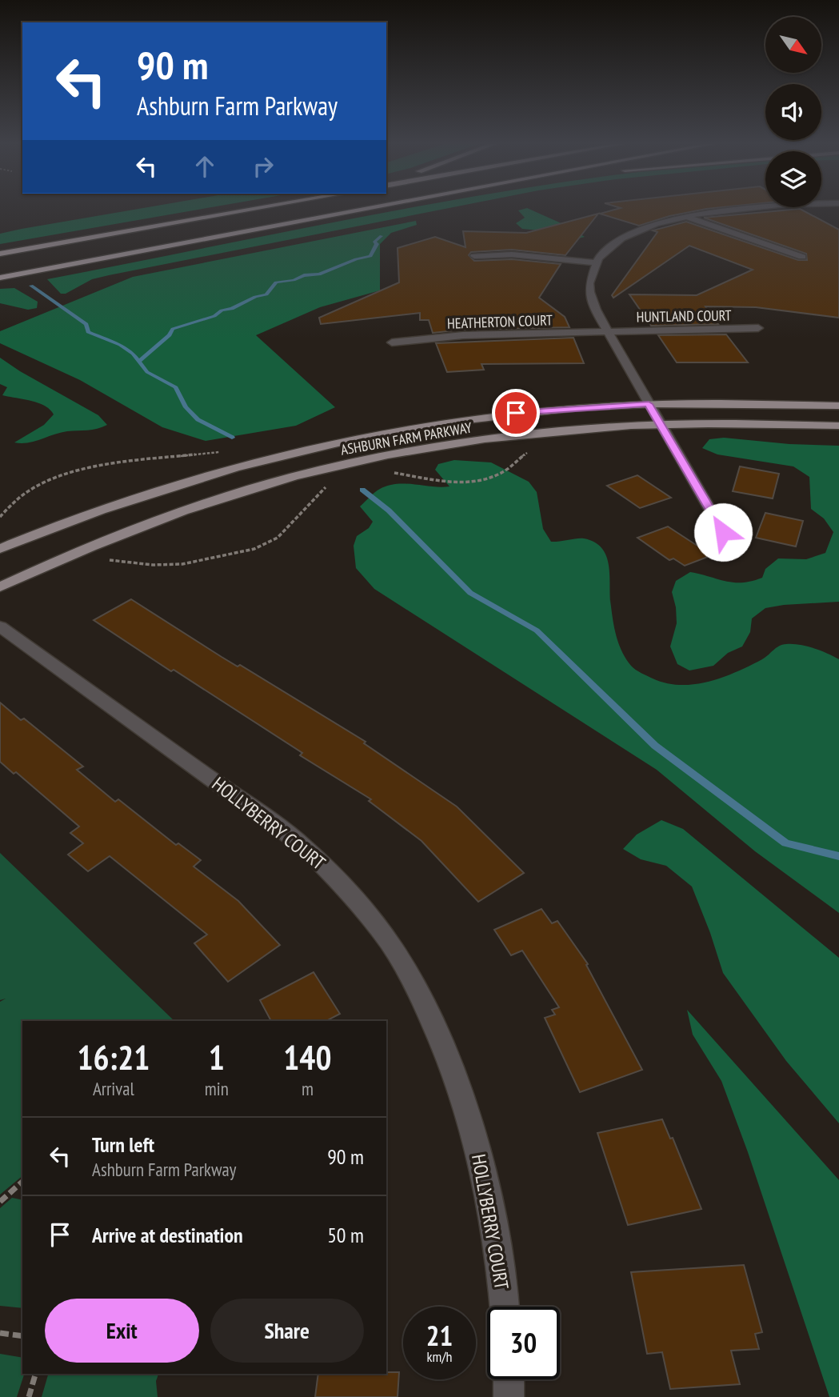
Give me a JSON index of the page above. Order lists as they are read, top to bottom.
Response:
{
  "streets": {
    "main road": ["ASHBURN FARM PARKWAY"],
    "street": ["HUNTLAND COURT", "HEATHERTON COURT", "HOLLYBERRY COURT"]
  },
  "crossings": [
    ["HUNTLAND COURT", "HEATHERTON COURT"]
  ],
  "north": "bottom right",
  "page": {
    "turn": ["90 m", "Ashburn Farm Parkway"],
    "eta": [
      "16:21",
      "Arrival",
      "1",
      "min",
      "140",
      "m"
    ],
    "list": [
      {
        "name": "Turn left",
        "note": "Ashburn Farm Parkway",
        "value": "90 m"
      },
      {
        "name": "Arrive at destination",
        "value": "50 m"
      }
    ],
    "buttons": ["Exit", "Share"],
    "speed": "21 km/h",
    "limit": "30"
  }
}
